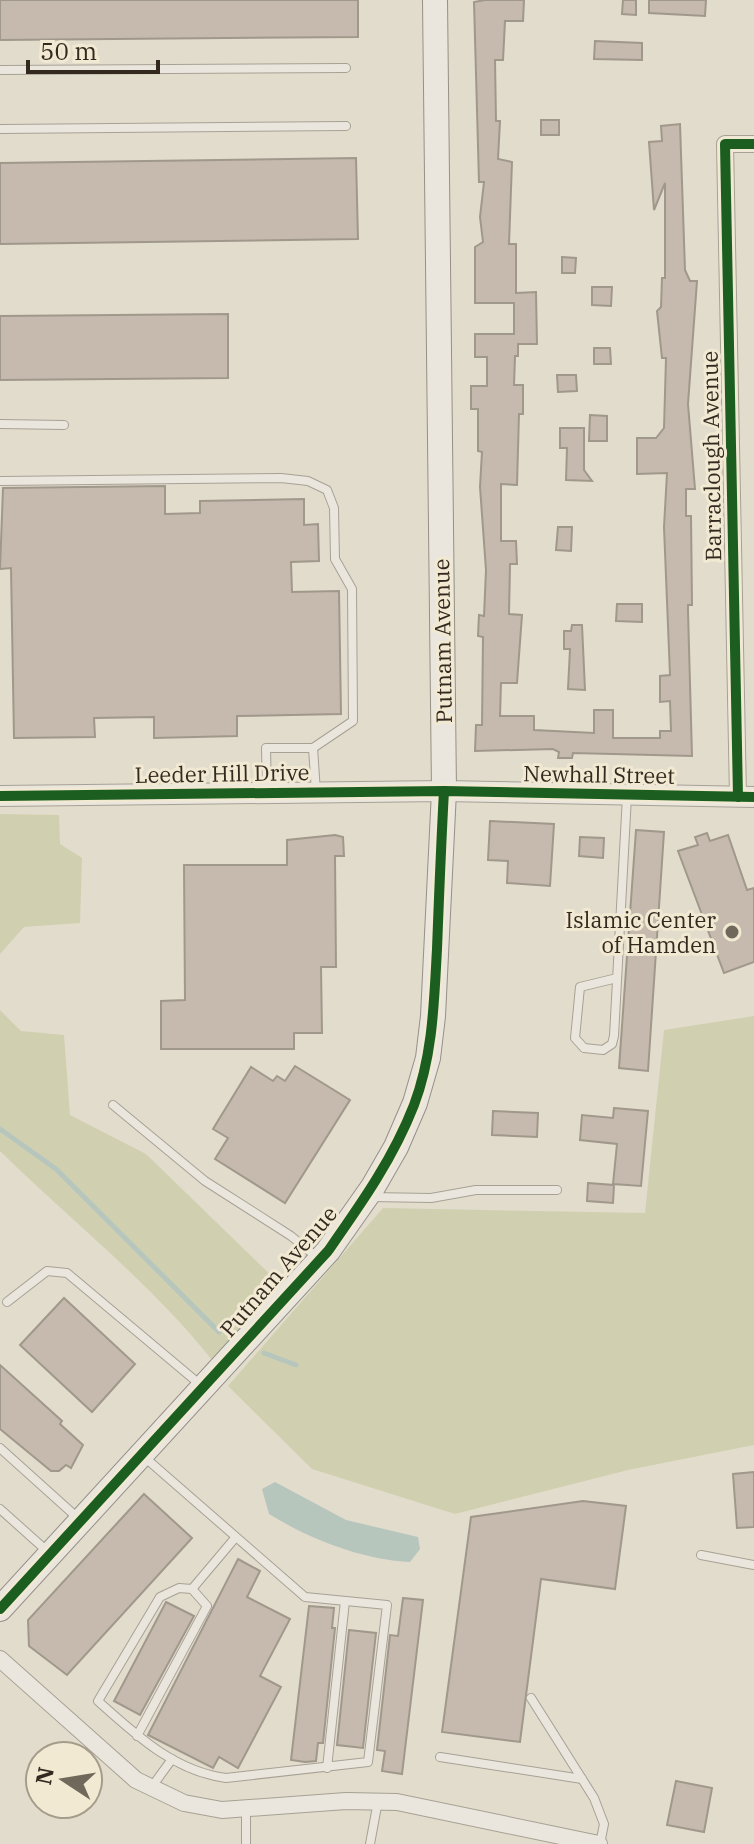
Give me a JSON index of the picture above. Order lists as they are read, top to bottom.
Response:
{
  "streets": {
    "main road": ["Putnam Avenue"],
    "street": ["Barraclough Avenue", "Leeder Hill Drive", "Newhall Street"]
  },
  "crossings": [
    ["Barraclough Avenue", "Newhall Street"],
    ["Putnam Avenue", "Leeder Hill Drive"],
    ["Putnam Avenue", "Newhall Street"],
    ["Leeder Hill Drive", "Newhall Street"]
  ],
  "places": ["Islamic Center of Hamden"],
  "scale_bar": "50 m",
  "north": "left"
}
